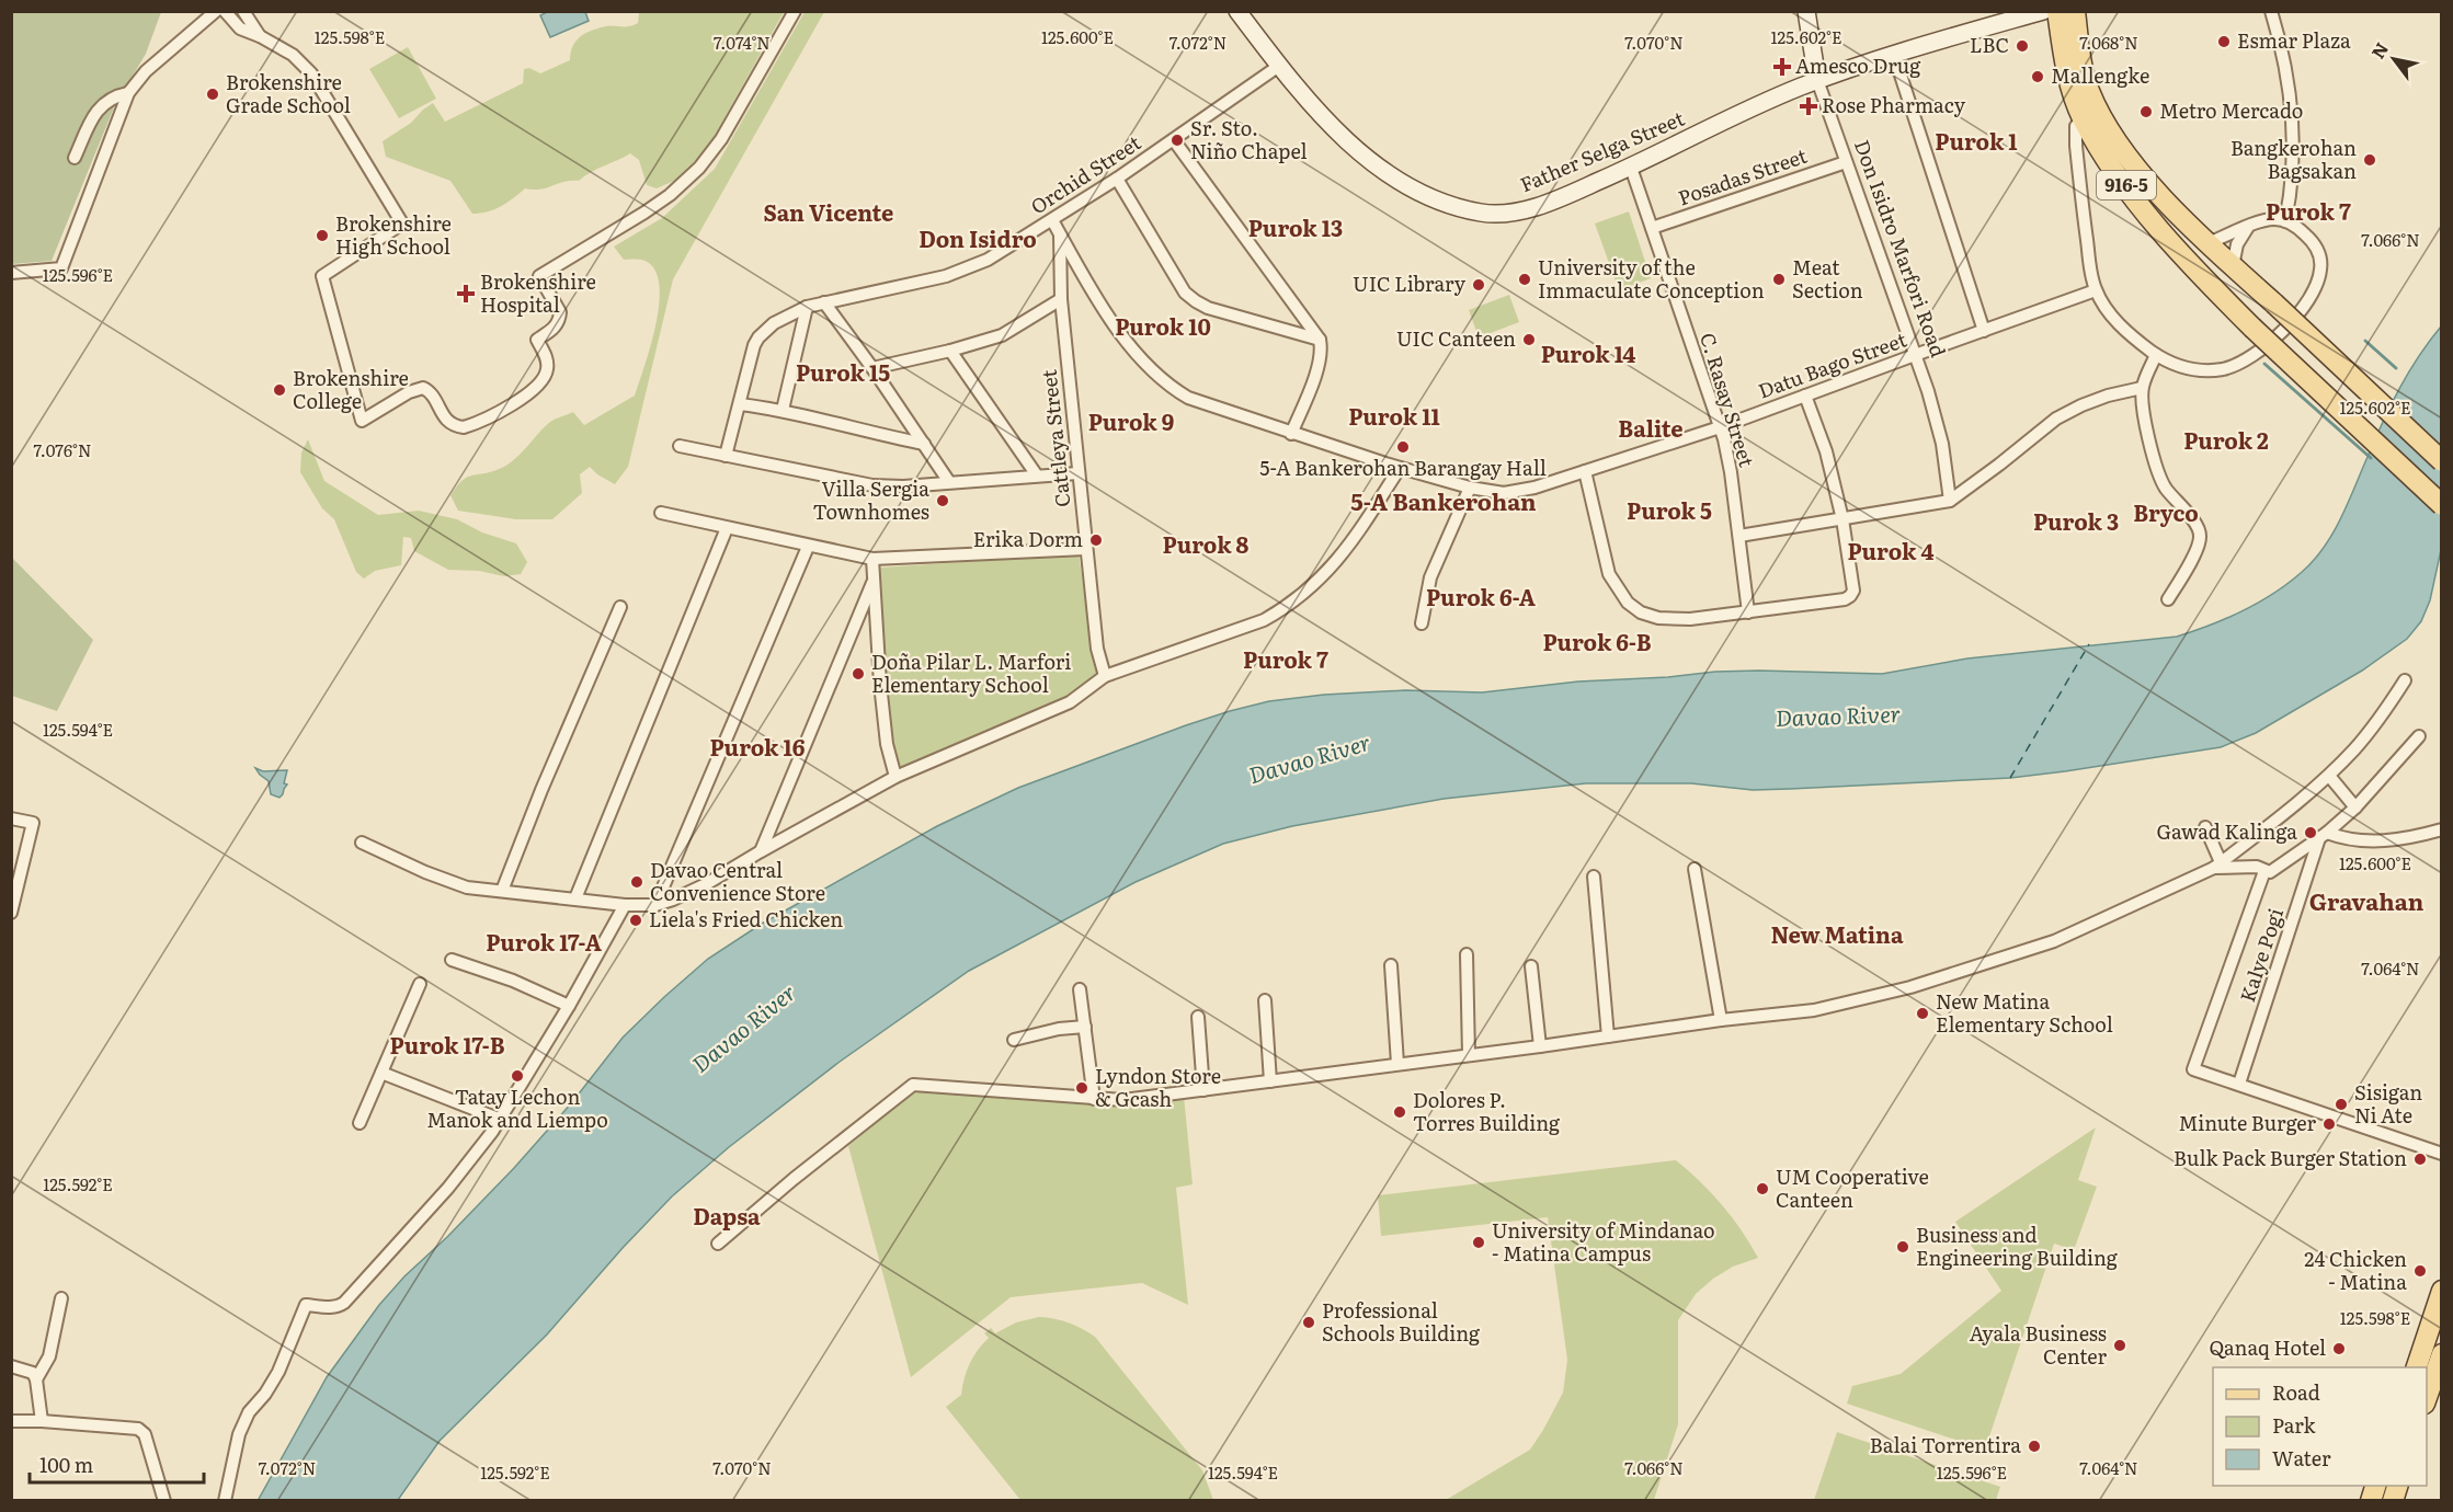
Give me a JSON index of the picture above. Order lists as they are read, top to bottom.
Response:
{
  "streets": {
    "main road": ["Father Selga Street", "916-5", "Don Isidro Marfori Road"],
    "street": [
      "Orchid Street",
      "Posadas Street",
      "Datu Bago Street",
      "C. Rasay Street",
      "Cattleya Street",
      "Kalye Pogi"
    ]
  },
  "crossings": [
    ["Father Selga Street", "Orchid Street"],
    ["Father Selga Street", "Don Isidro Marfori Road"],
    ["Father Selga Street", "C. Rasay Street"],
    ["Orchid Street", "Datu Bago Street"],
    ["Posadas Street", "Don Isidro Marfori Road"],
    ["Posadas Street", "C. Rasay Street"],
    ["Don Isidro Marfori Road", "Datu Bago Street"],
    ["Datu Bago Street", "C. Rasay Street"],
    ["Datu Bago Street", "Cattleya Street"]
  ],
  "districts": [
    "Purok 1",
    "Purok 7",
    "San Vicente",
    "Purok 13",
    "Don Isidro",
    "Purok 10",
    "Purok 14",
    "Purok 15",
    "Purok 11",
    "Purok 9",
    "Balite",
    "Purok 2",
    "5-A Bankerohan",
    "Purok 5",
    "Bryco",
    "Purok 3",
    "Purok 8",
    "Purok 4",
    "Purok 6-A",
    "Purok 6-B",
    "Purok 7",
    "Purok 16",
    "Gravahan",
    "New Matina",
    "Purok 17-A",
    "Purok 17-B",
    "Dapsa"
  ],
  "water": ["Davao River"],
  "places": {
    "other": [
      "Esmar Plaza",
      "LBC",
      "Mallengke",
      "Brokenshire Grade School",
      "Metro Mercado",
      "Sr. Sto. Niño Chapel",
      "Bangkerohan Bagsakan",
      "Brokenshire High School",
      "University of the Immaculate Conception",
      "Meat Section",
      "UIC Library",
      "UIC Canteen",
      "Brokenshire College",
      "5-A Bankerohan Barangay Hall",
      "Villa Sergia Townhomes",
      "Erika Dorm",
      "Doña Pilar L. Marfori Elementary School",
      "Gawad Kalinga",
      "Davao Central Convenience Store",
      "Liela's Fried Chicken",
      "New Matina Elementary School",
      "Tatay Lechon Manok and Liempo",
      "Lyndon Store & Gcash",
      "Sisigan Ni Ate",
      "Dolores P. Torres Building",
      "Minute Burger",
      "Bulk Pack Burger Station",
      "UM Cooperative Canteen",
      "University of Mindanao - Matina Campus",
      "Business and Engineering Building",
      "24 Chicken - Matina",
      "Professional Schools Building",
      "Ayala Business Center",
      "Qanaq Hotel",
      "Balai Torrentira"
    ],
    "health": ["Amesco Drug", "Rose Pharmacy", "Brokenshire Hospital"]
  },
  "legend": ["Road", "Park", "Water"],
  "scale_bar": "100 m",
  "north": "top left",
  "coordinates": [
    "125.598°E",
    "125.600°E",
    "125.602°E",
    "7.074°N",
    "7.072°N",
    "7.070°N",
    "7.068°N",
    "7.066°N",
    "125.596°E",
    "7.076°N",
    "125.594°E",
    "7.064°N",
    "125.592°E"
  ]
}
